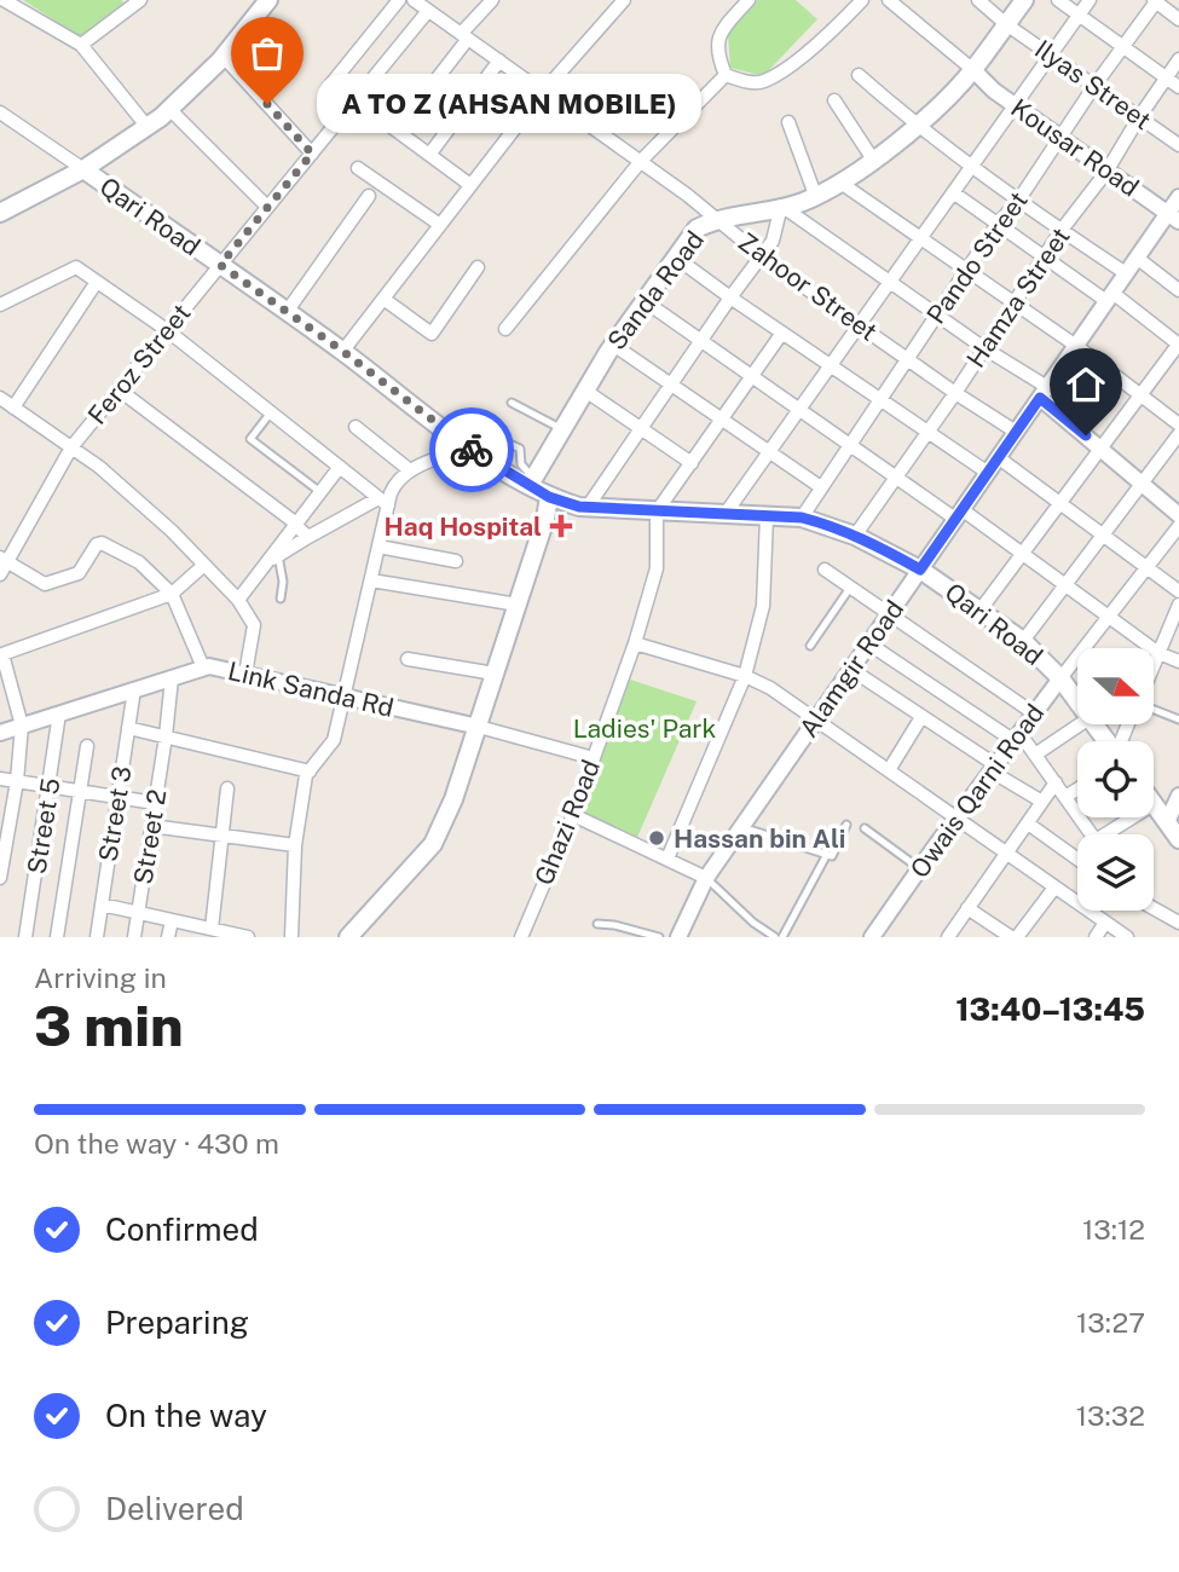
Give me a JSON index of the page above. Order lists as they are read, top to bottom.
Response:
{
  "streets": {
    "main road": ["Qari Road", "Sanda Road"],
    "street": [
      "Ilyas Street",
      "Kousar Road",
      "Pando Street",
      "Zahoor Street",
      "Hamza Street",
      "Feroz Street",
      "Alamgir Road",
      "Link Sanda Rd",
      "Owais Qarni Road",
      "Street 3",
      "Ghazi Road",
      "Street 5",
      "Street 2"
    ]
  },
  "crossings": [
    ["Ilyas Street", "Pando Street"],
    ["Ilyas Street", "Sanda Road"],
    ["Ilyas Street", "Hamza Street"],
    ["Kousar Road", "Pando Street"],
    ["Kousar Road", "Sanda Road"],
    ["Kousar Road", "Hamza Street"],
    ["Kousar Road", "Alamgir Road"],
    ["Qari Road", "Pando Street"],
    ["Qari Road", "Sanda Road"],
    ["Qari Road", "Hamza Street"],
    ["Qari Road", "Feroz Street"],
    ["Qari Road", "Alamgir Road"],
    ["Qari Road", "Owais Qarni Road"],
    ["Qari Road", "Ghazi Road"],
    ["Pando Street", "Zahoor Street"],
    ["Zahoor Street", "Sanda Road"],
    ["Zahoor Street", "Hamza Street"],
    ["Zahoor Street", "Feroz Street"],
    ["Zahoor Street", "Alamgir Road"],
    ["Link Sanda Rd", "Street 3"],
    ["Link Sanda Rd", "Street 5"],
    ["Link Sanda Rd", "Street 2"]
  ],
  "parks": ["Ladies' Park"],
  "places": {
    "other": ["A TO Z (AHSAN MOBILE)", "Hassan bin Ali"],
    "health": ["Haq Hospital"]
  },
  "north": "right",
  "page": {
    "bubble": "A TO Z (AHSAN MOBILE)",
    "heading": ["3 min", "Arriving in", "13:40–13:45"],
    "bar": "On the way · 430 m",
    "list": [
      ["Confirmed", "13:12"],
      ["Preparing", "13:27"],
      ["On the way", "13:32"],
      "Delivered"
    ]
  }
}
